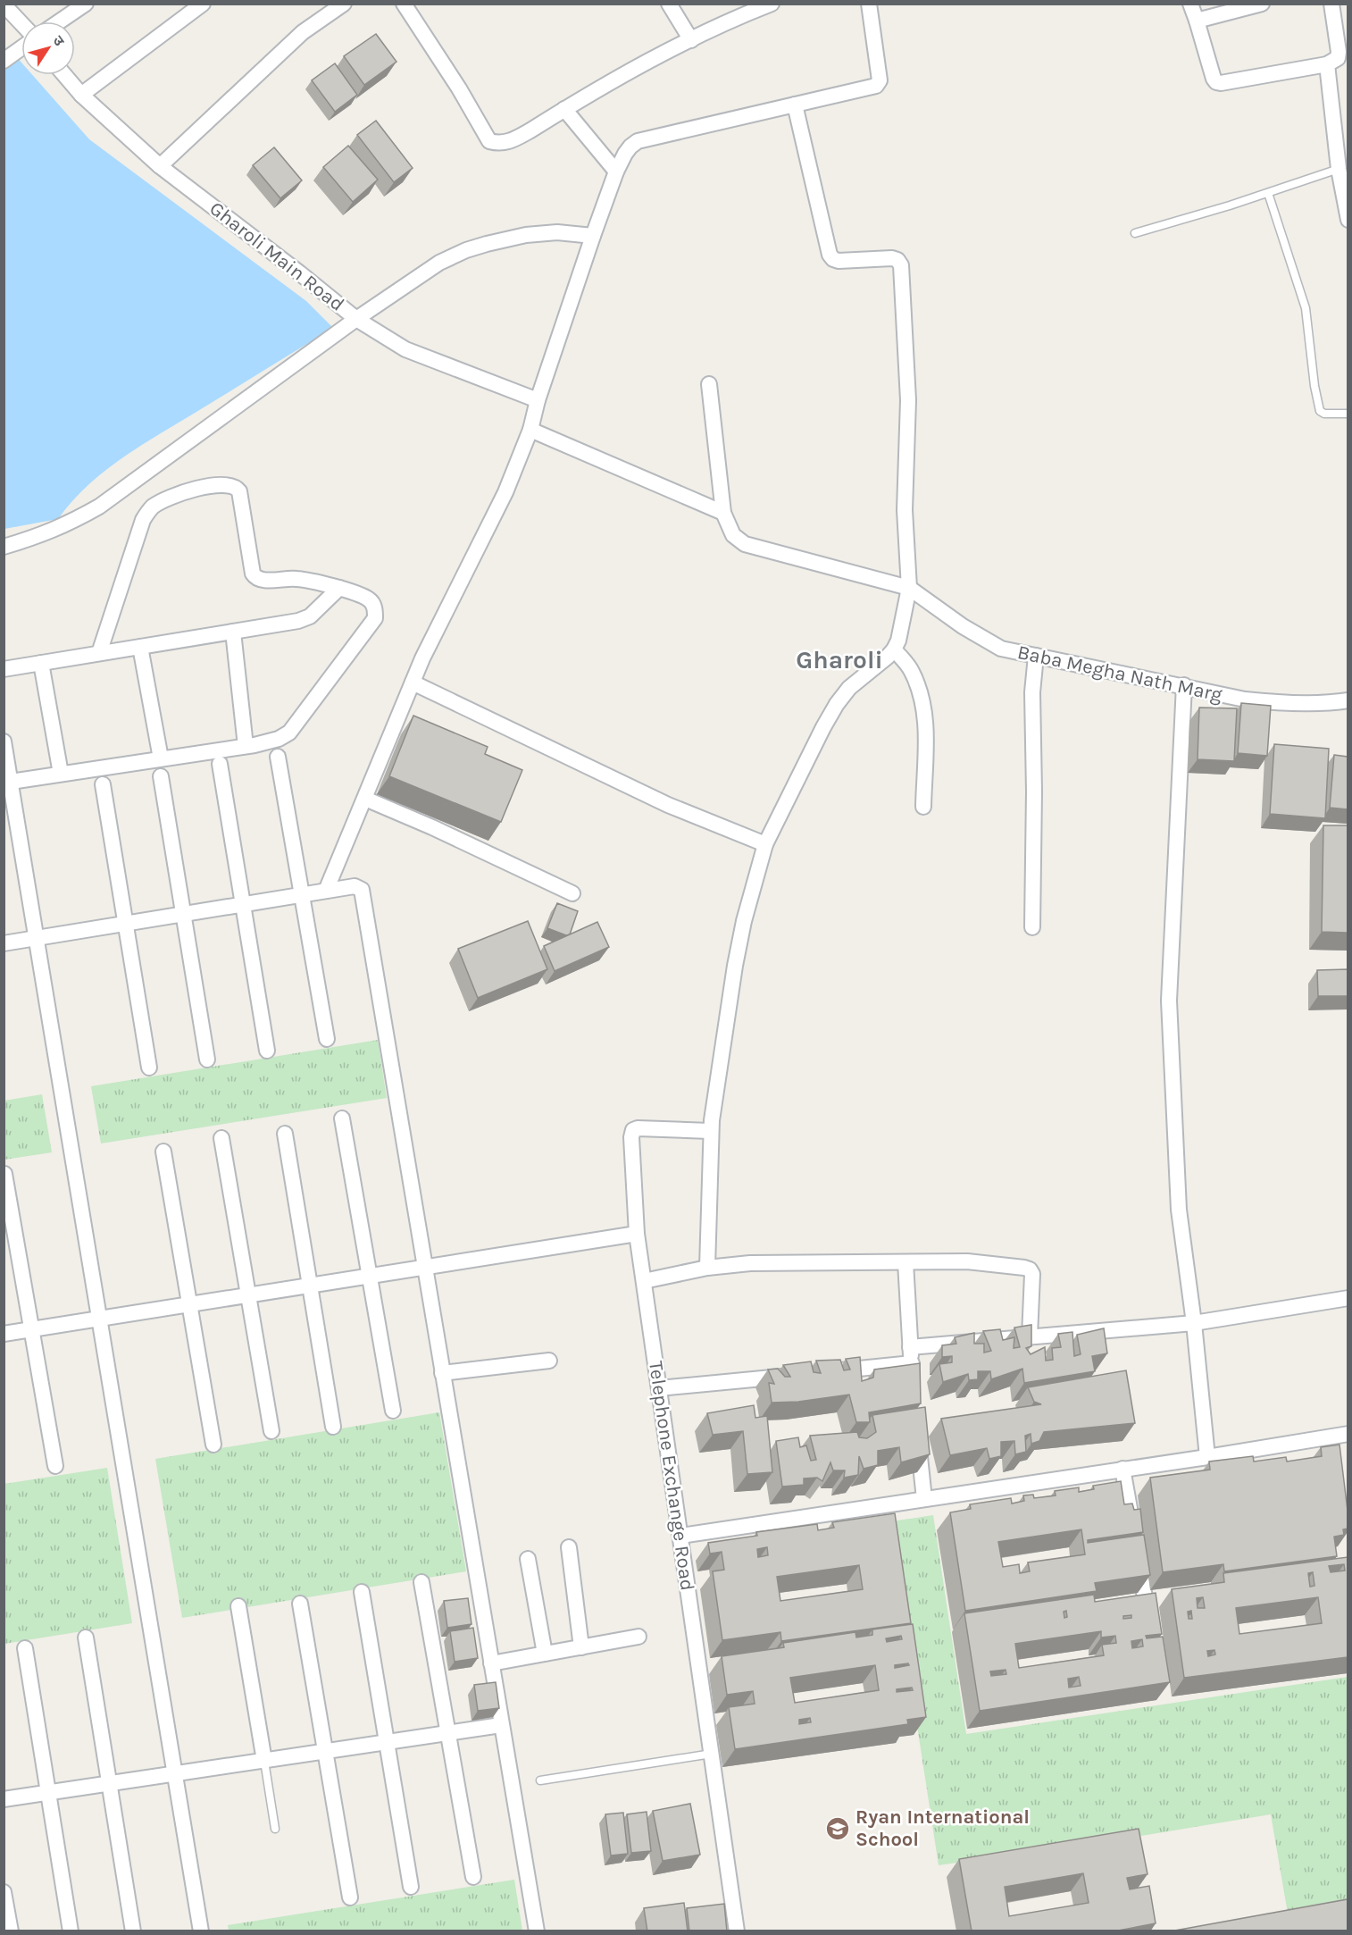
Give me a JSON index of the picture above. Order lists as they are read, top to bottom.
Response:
{
  "streets": {
    "street": ["Gharoli Main Road", "Baba Megha Nath Marg", "Telephone Exchange Road"]
  },
  "districts": ["Gharoli"],
  "places": {
    "school or university": ["Ryan International School"]
  },
  "north": "top right"
}
